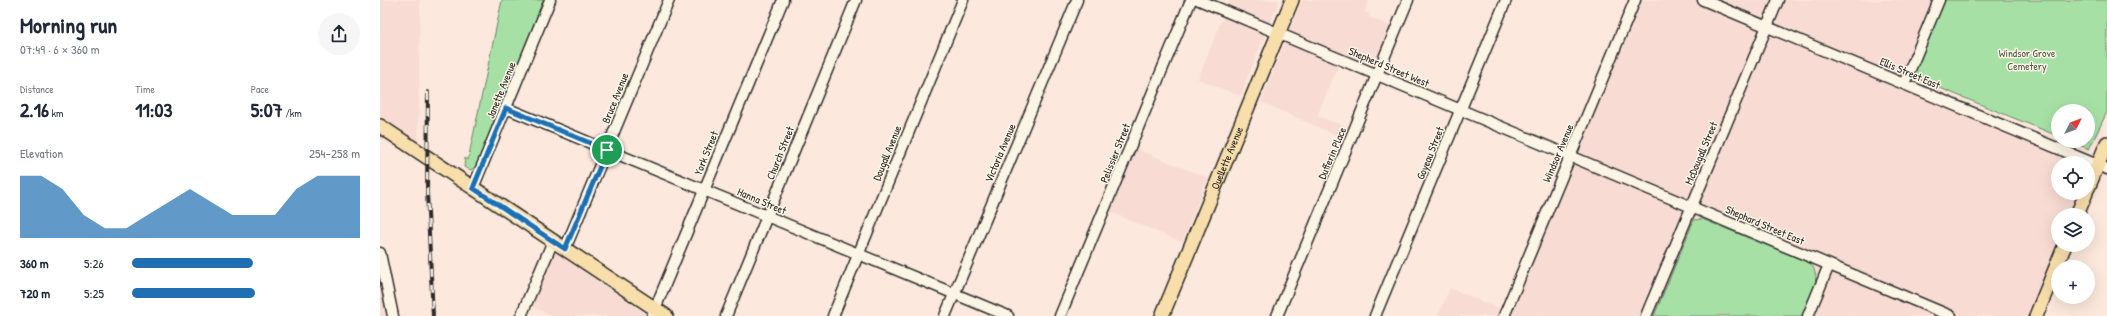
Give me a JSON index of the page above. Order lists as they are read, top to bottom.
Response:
{
  "streets": {
    "main road": ["Ouellette Avenue"],
    "street": [
      "Shepherd Street West",
      "Ellis Street East",
      "Janette Avenue",
      "Bruce Avenue",
      "York Street",
      "Church Street",
      "Dougall Avenue",
      "Victoria Avenue",
      "Pelissier Street",
      "Dufferin Place",
      "Goyeau Street",
      "Windsor Avenue",
      "McDougall Street",
      "Hanna Street",
      "Shephard Street East"
    ]
  },
  "crossings": [
    ["Shepherd Street West", "Dufferin Place"],
    ["Shepherd Street West", "Goyeau Street"],
    ["Shepherd Street West", "Windsor Avenue"],
    ["Shepherd Street West", "Ouellette Avenue"],
    ["Shepherd Street West", "Shephard Street East"],
    ["Ellis Street East", "McDougall Street"],
    ["Janette Avenue", "Hanna Street"],
    ["Bruce Avenue", "Hanna Street"],
    ["York Street", "Hanna Street"],
    ["Church Street", "Hanna Street"],
    ["Dougall Avenue", "Hanna Street"],
    ["Victoria Avenue", "Hanna Street"],
    ["Windsor Avenue", "Shephard Street East"],
    ["McDougall Street", "Shephard Street East"]
  ],
  "parks": ["Windsor Grove Cemetery"],
  "north": "top right",
  "page": {
    "heading": ["Morning run", "07:49 · 6 × 360 m"],
    "stats": [
      ["Distance", "2.16 km"],
      ["Time", "11:03"],
      ["Pace", "5:07 /km"]
    ],
    "map_buttons": "+",
    "chart": ["Elevation", "254–258 m"],
    "list": [
      {
        "name": "360 m",
        "note": "5:26"
      },
      {
        "name": "720 m",
        "note": "5:25"
      }
    ]
  }
}
